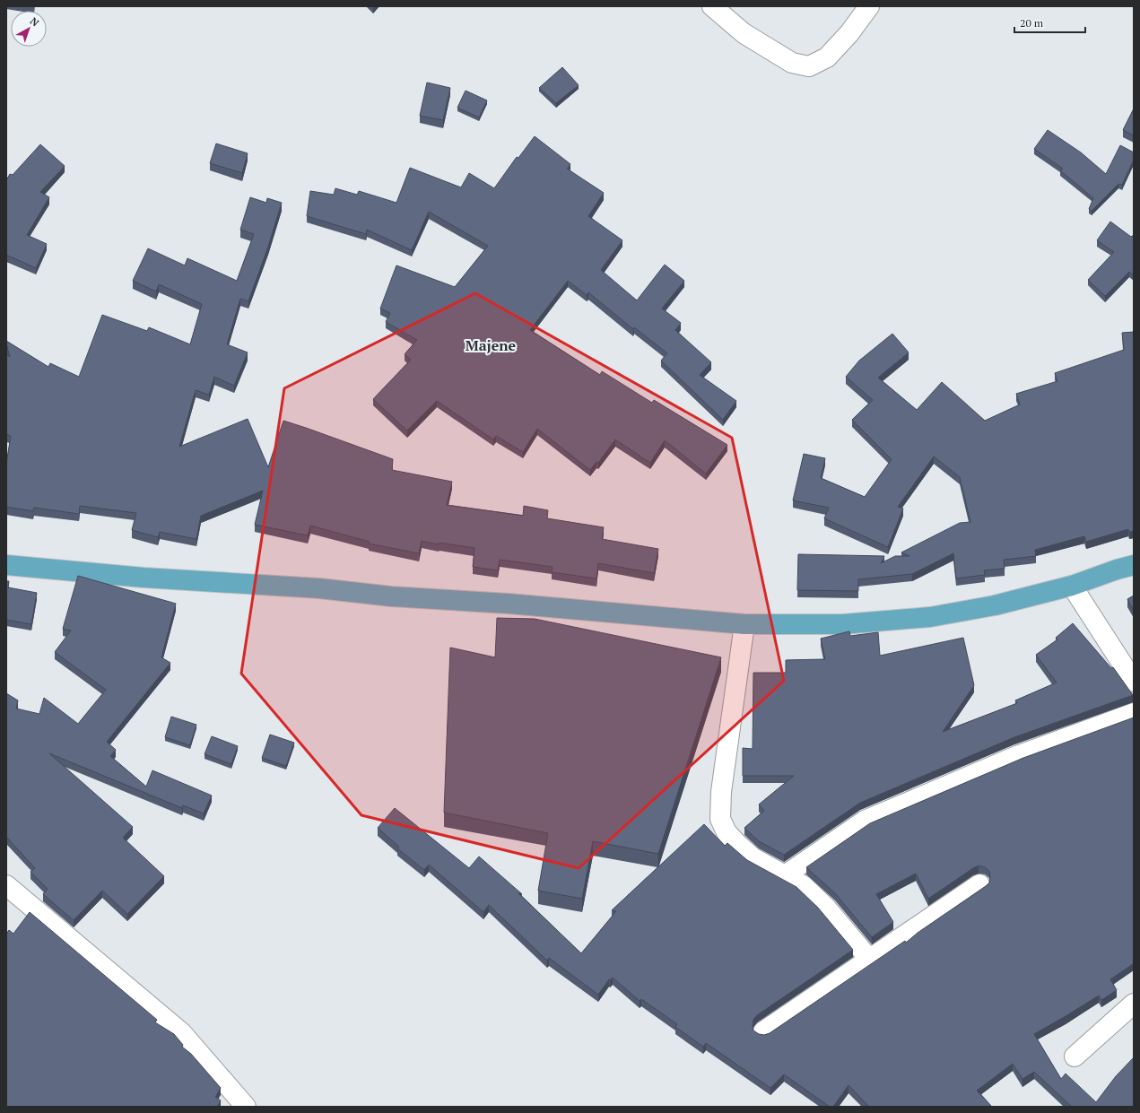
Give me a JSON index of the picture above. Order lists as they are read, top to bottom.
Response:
{
  "districts": ["Majene"],
  "scale_bar": "20 m",
  "north": "top right"
}
